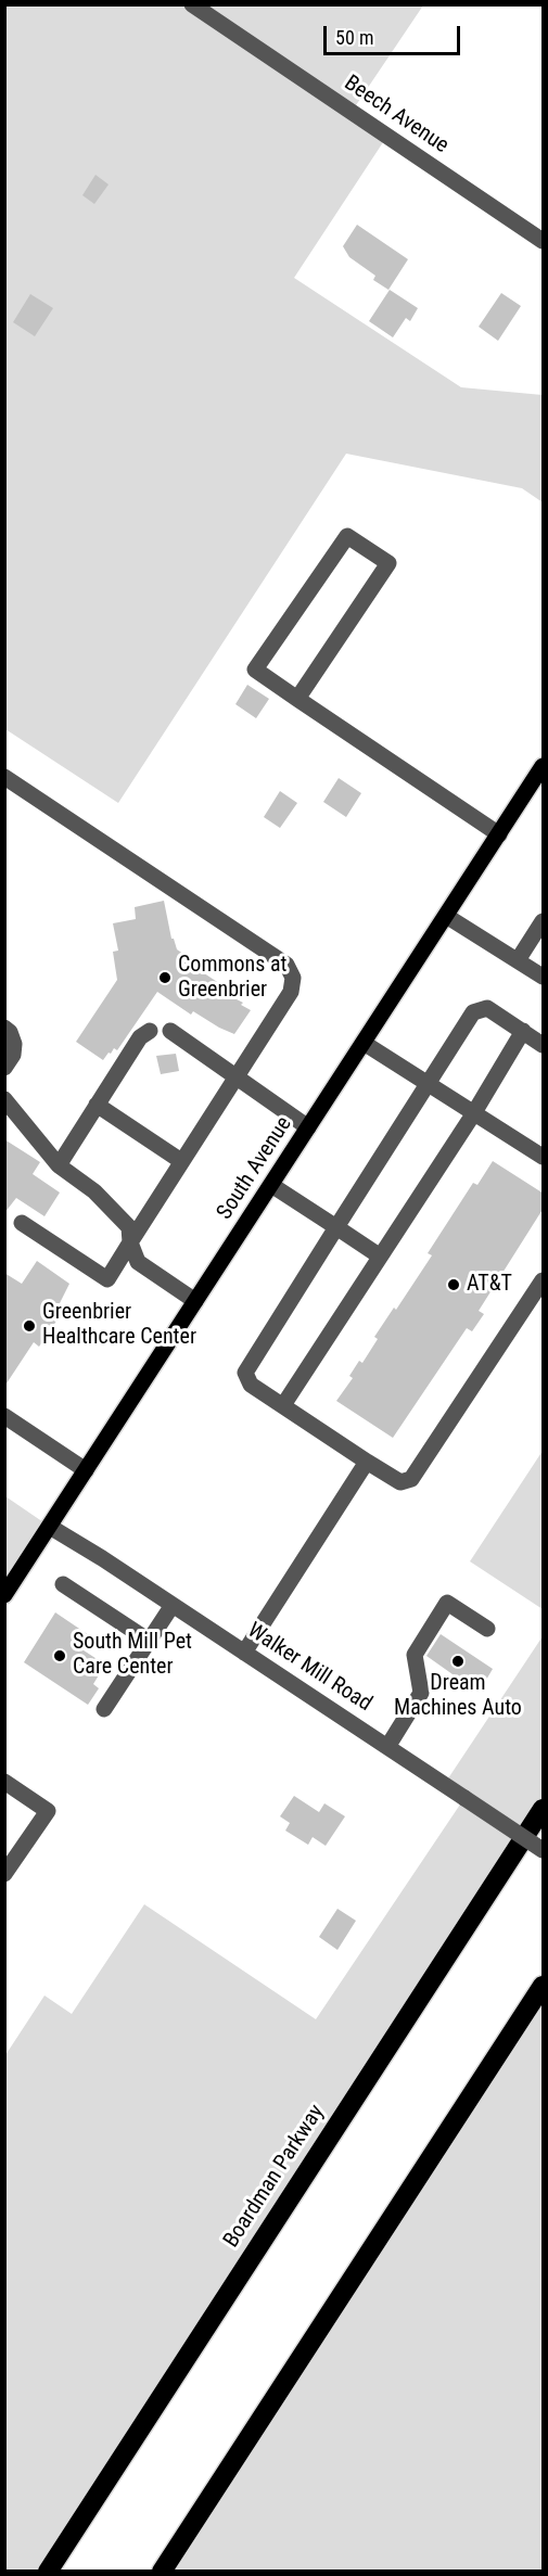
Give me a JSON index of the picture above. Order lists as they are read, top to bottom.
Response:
{
  "streets": {
    "highway": ["Boardman Parkway"],
    "main road": ["South Avenue"],
    "street": ["Beech Avenue", "Walker Mill Road"]
  },
  "crossings": [
    ["South Avenue", "Walker Mill Road"]
  ],
  "places": [
    "Commons at Greenbrier",
    "AT&T",
    "Greenbrier Healthcare Center",
    "South Mill Pet Care Center",
    "Dream Machines Auto"
  ],
  "scale_bar": "50 m"
}
